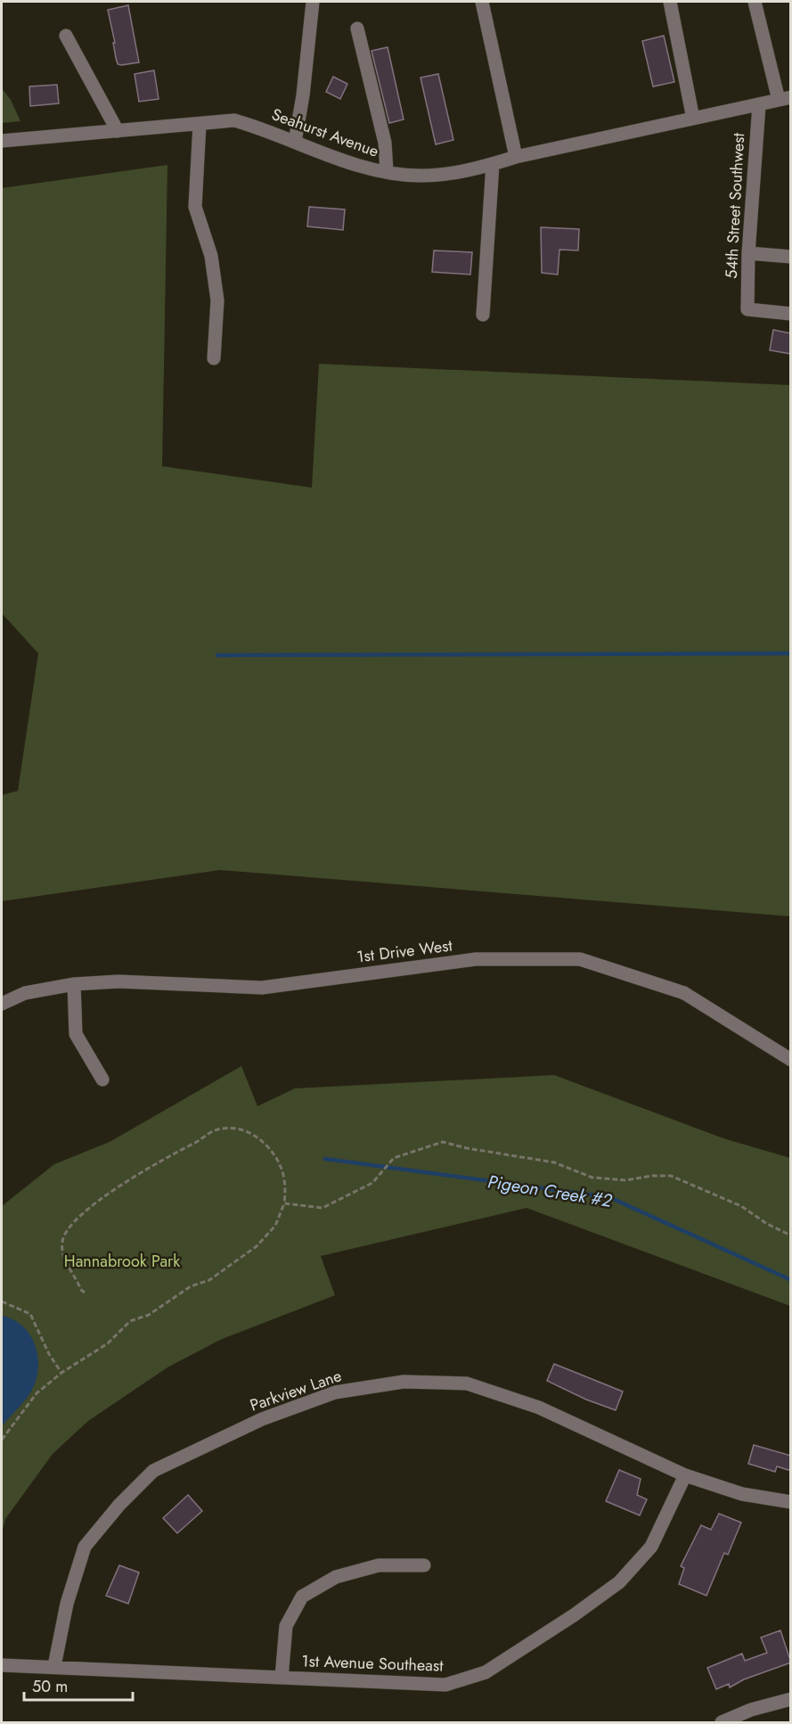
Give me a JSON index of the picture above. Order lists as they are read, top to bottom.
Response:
{
  "streets": {
    "street": [
      "Seahurst Avenue",
      "54th Street Southwest",
      "1st Drive West",
      "Parkview Lane",
      "1st Avenue Southeast"
    ]
  },
  "crossings": [
    ["Seahurst Avenue", "54th Street Southwest"],
    ["Parkview Lane", "1st Avenue Southeast"]
  ],
  "water": ["Pigeon Creek #2"],
  "parks": ["Hannabrook Park"],
  "scale_bar": "50 m"
}
